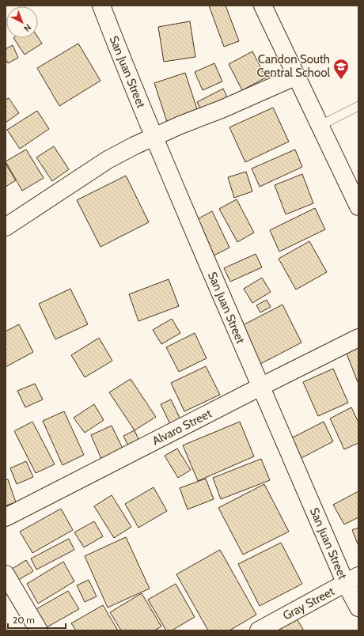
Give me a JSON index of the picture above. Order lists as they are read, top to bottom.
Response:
{
  "streets": {
    "street": ["San Juan Street", "Alvaro Street", "Gray Street"]
  },
  "crossings": [
    ["San Juan Street", "Alvaro Street"],
    ["San Juan Street", "Gray Street"]
  ],
  "places": {
    "school or university": ["Candon South Central School"]
  },
  "scale_bar": "20 m",
  "north": "bottom right"
}
